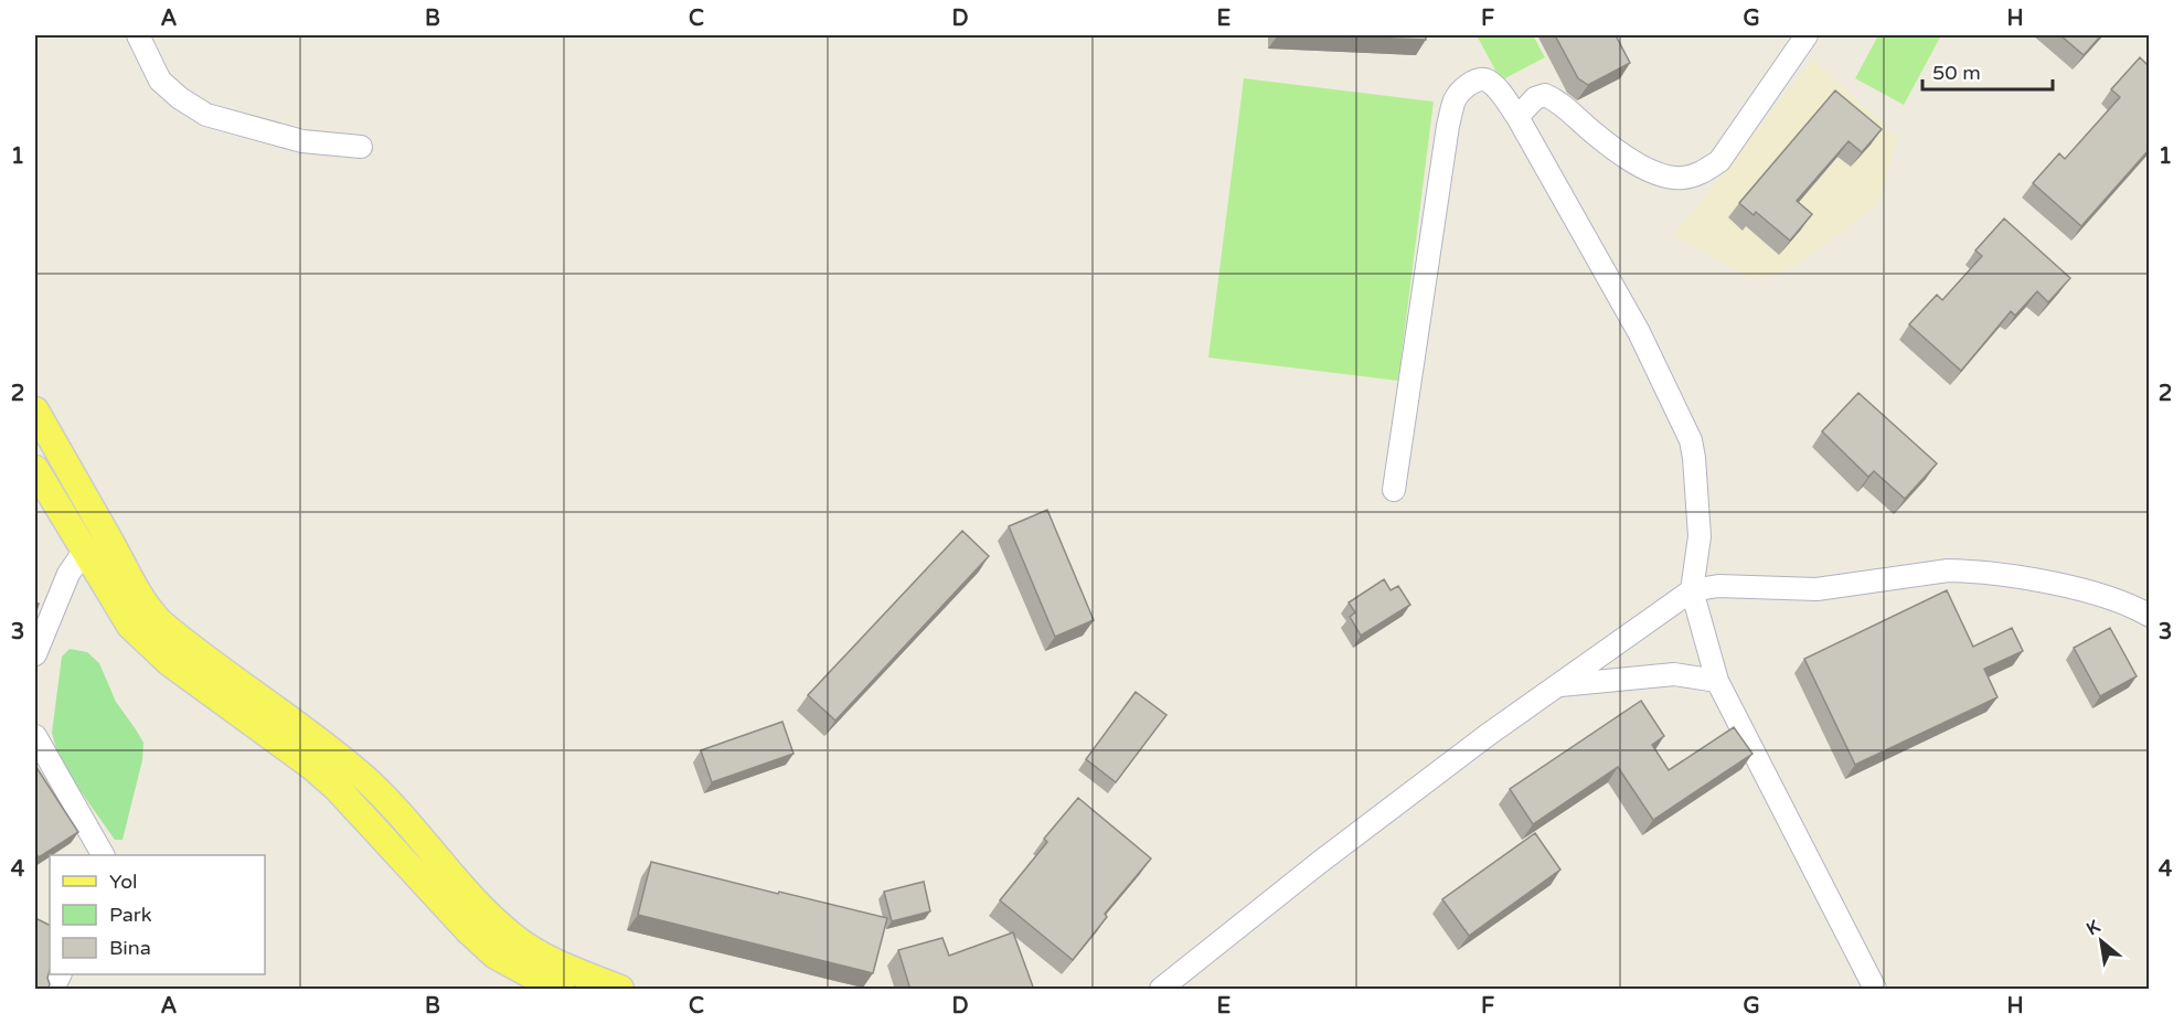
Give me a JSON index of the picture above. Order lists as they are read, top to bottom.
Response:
{
  "legend": ["Yol", "Park", "Bina"],
  "scale_bar": "50 m",
  "north": "top left",
  "grid": {
    "columns": [
      "A",
      "B",
      "C",
      "D",
      "E",
      "F",
      "G",
      "H"
    ],
    "rows": [
      "1",
      "2",
      "3",
      "4"
    ]
  }
}
